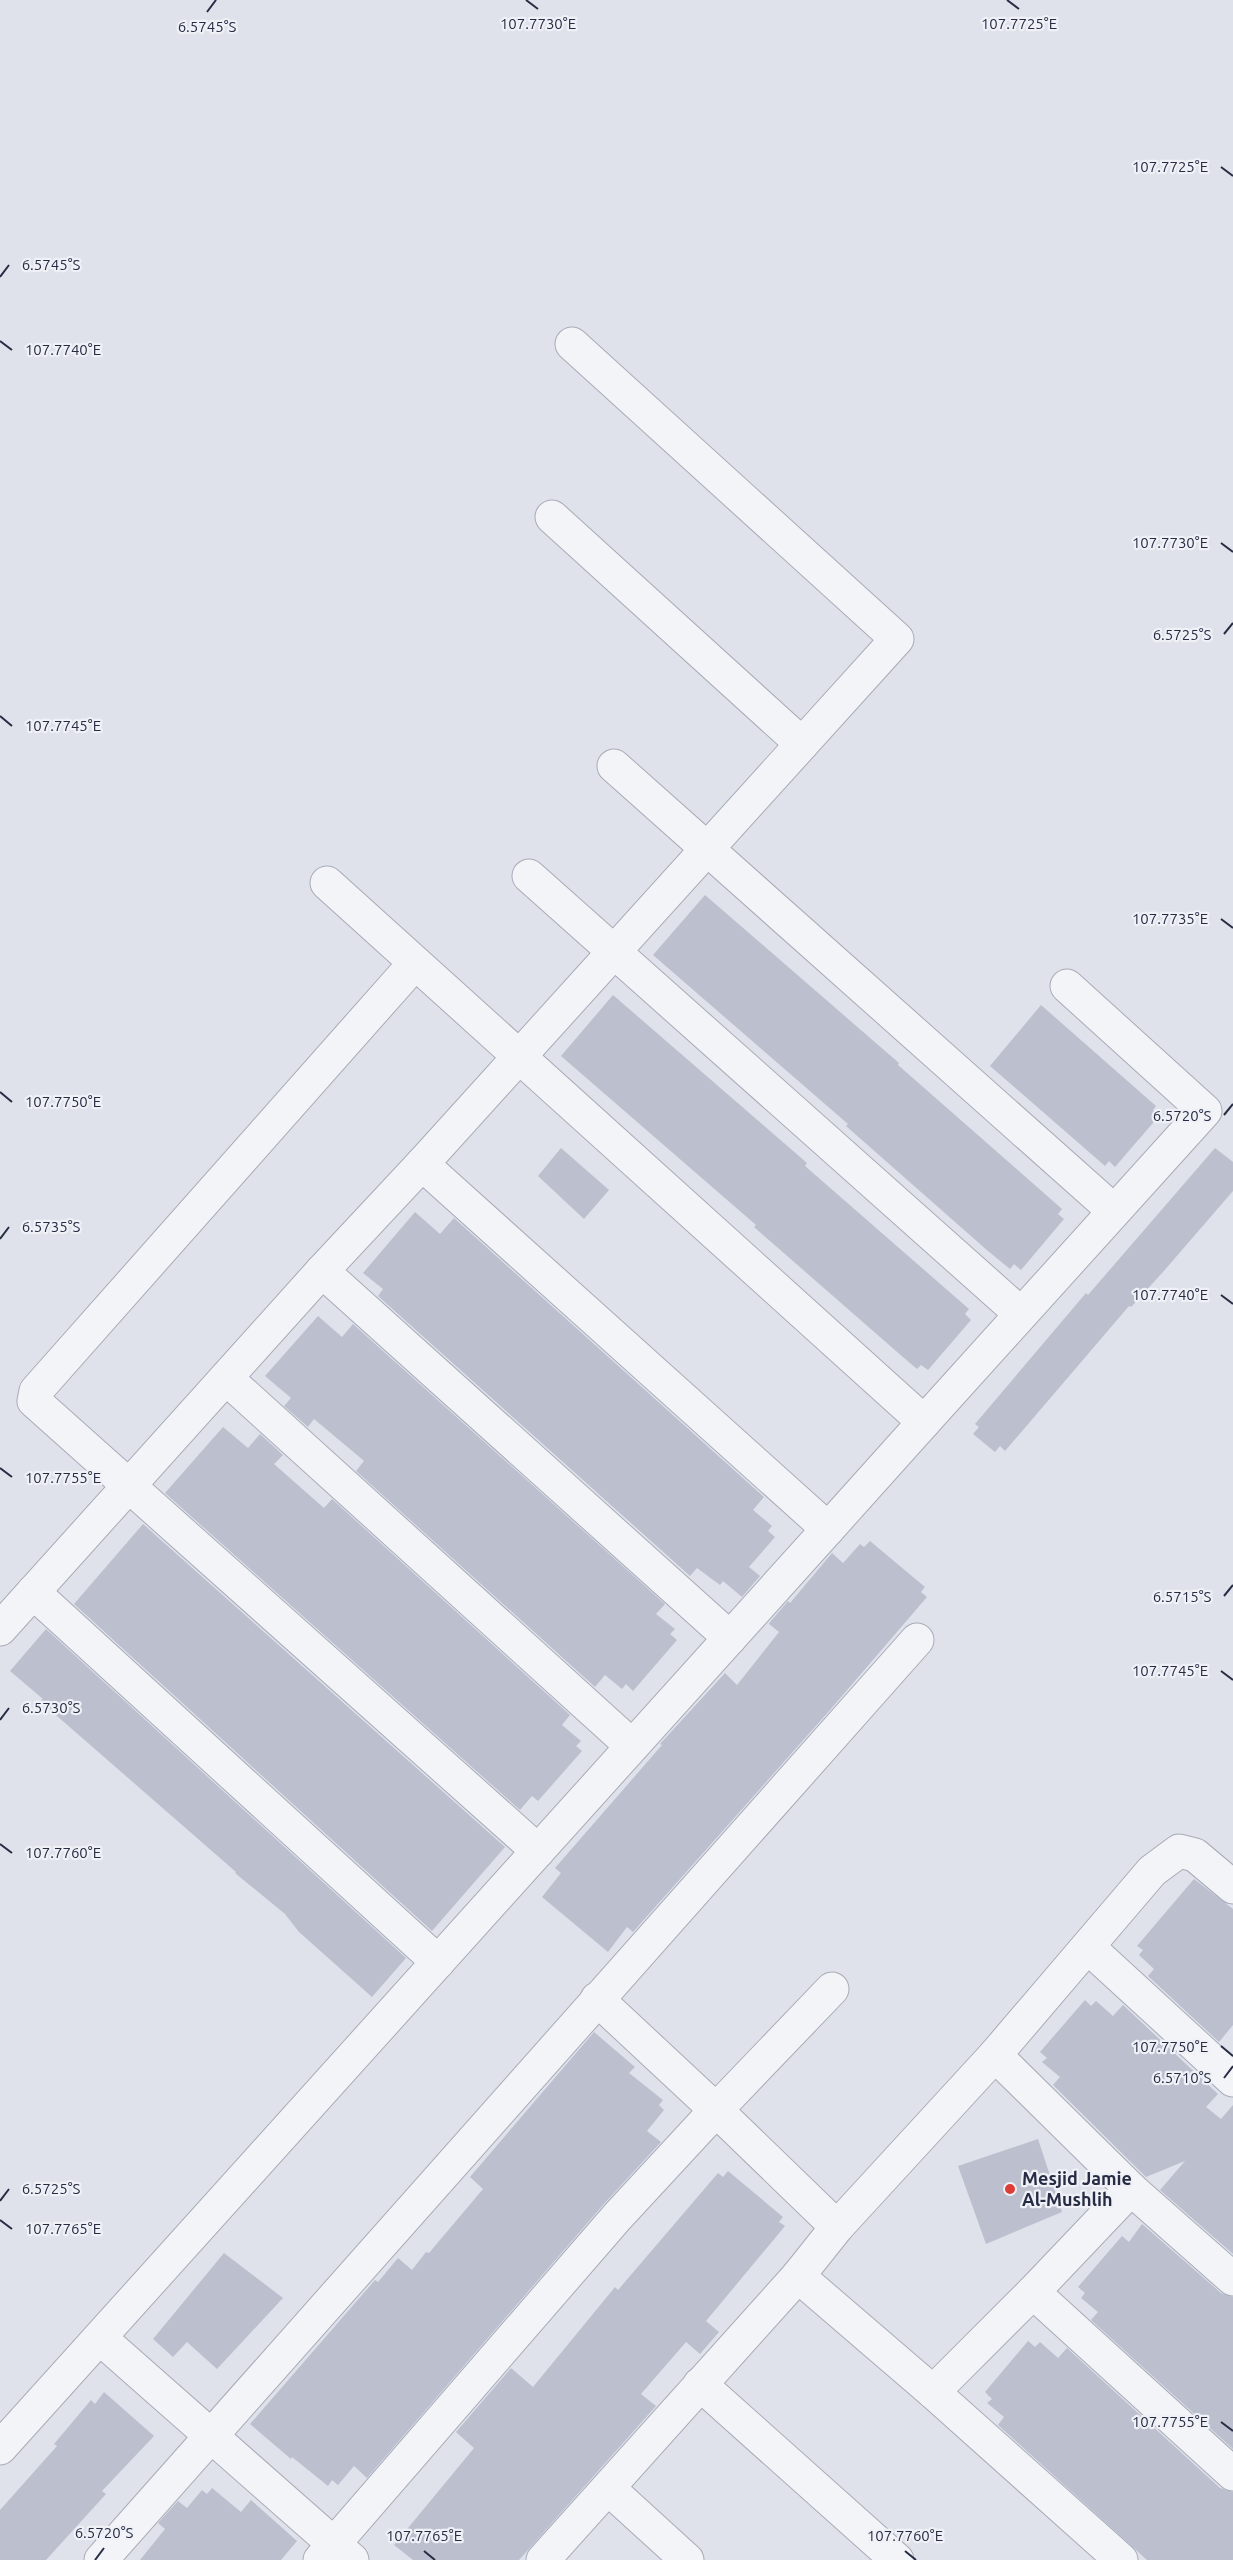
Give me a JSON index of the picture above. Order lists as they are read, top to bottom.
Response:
{
  "places": ["Mesjid Jamie Al-Mushlih"],
  "coordinates": [
    "107.7730°E",
    "107.7725°E",
    "6.5745°S",
    "107.7740°E",
    "6.5725°S",
    "107.7745°E",
    "107.7735°E",
    "107.7750°E",
    "6.5720°S",
    "6.5735°S",
    "107.7755°E",
    "6.5715°S",
    "6.5730°S",
    "107.7760°E",
    "6.5710°S",
    "107.7765°E"
  ]
}
